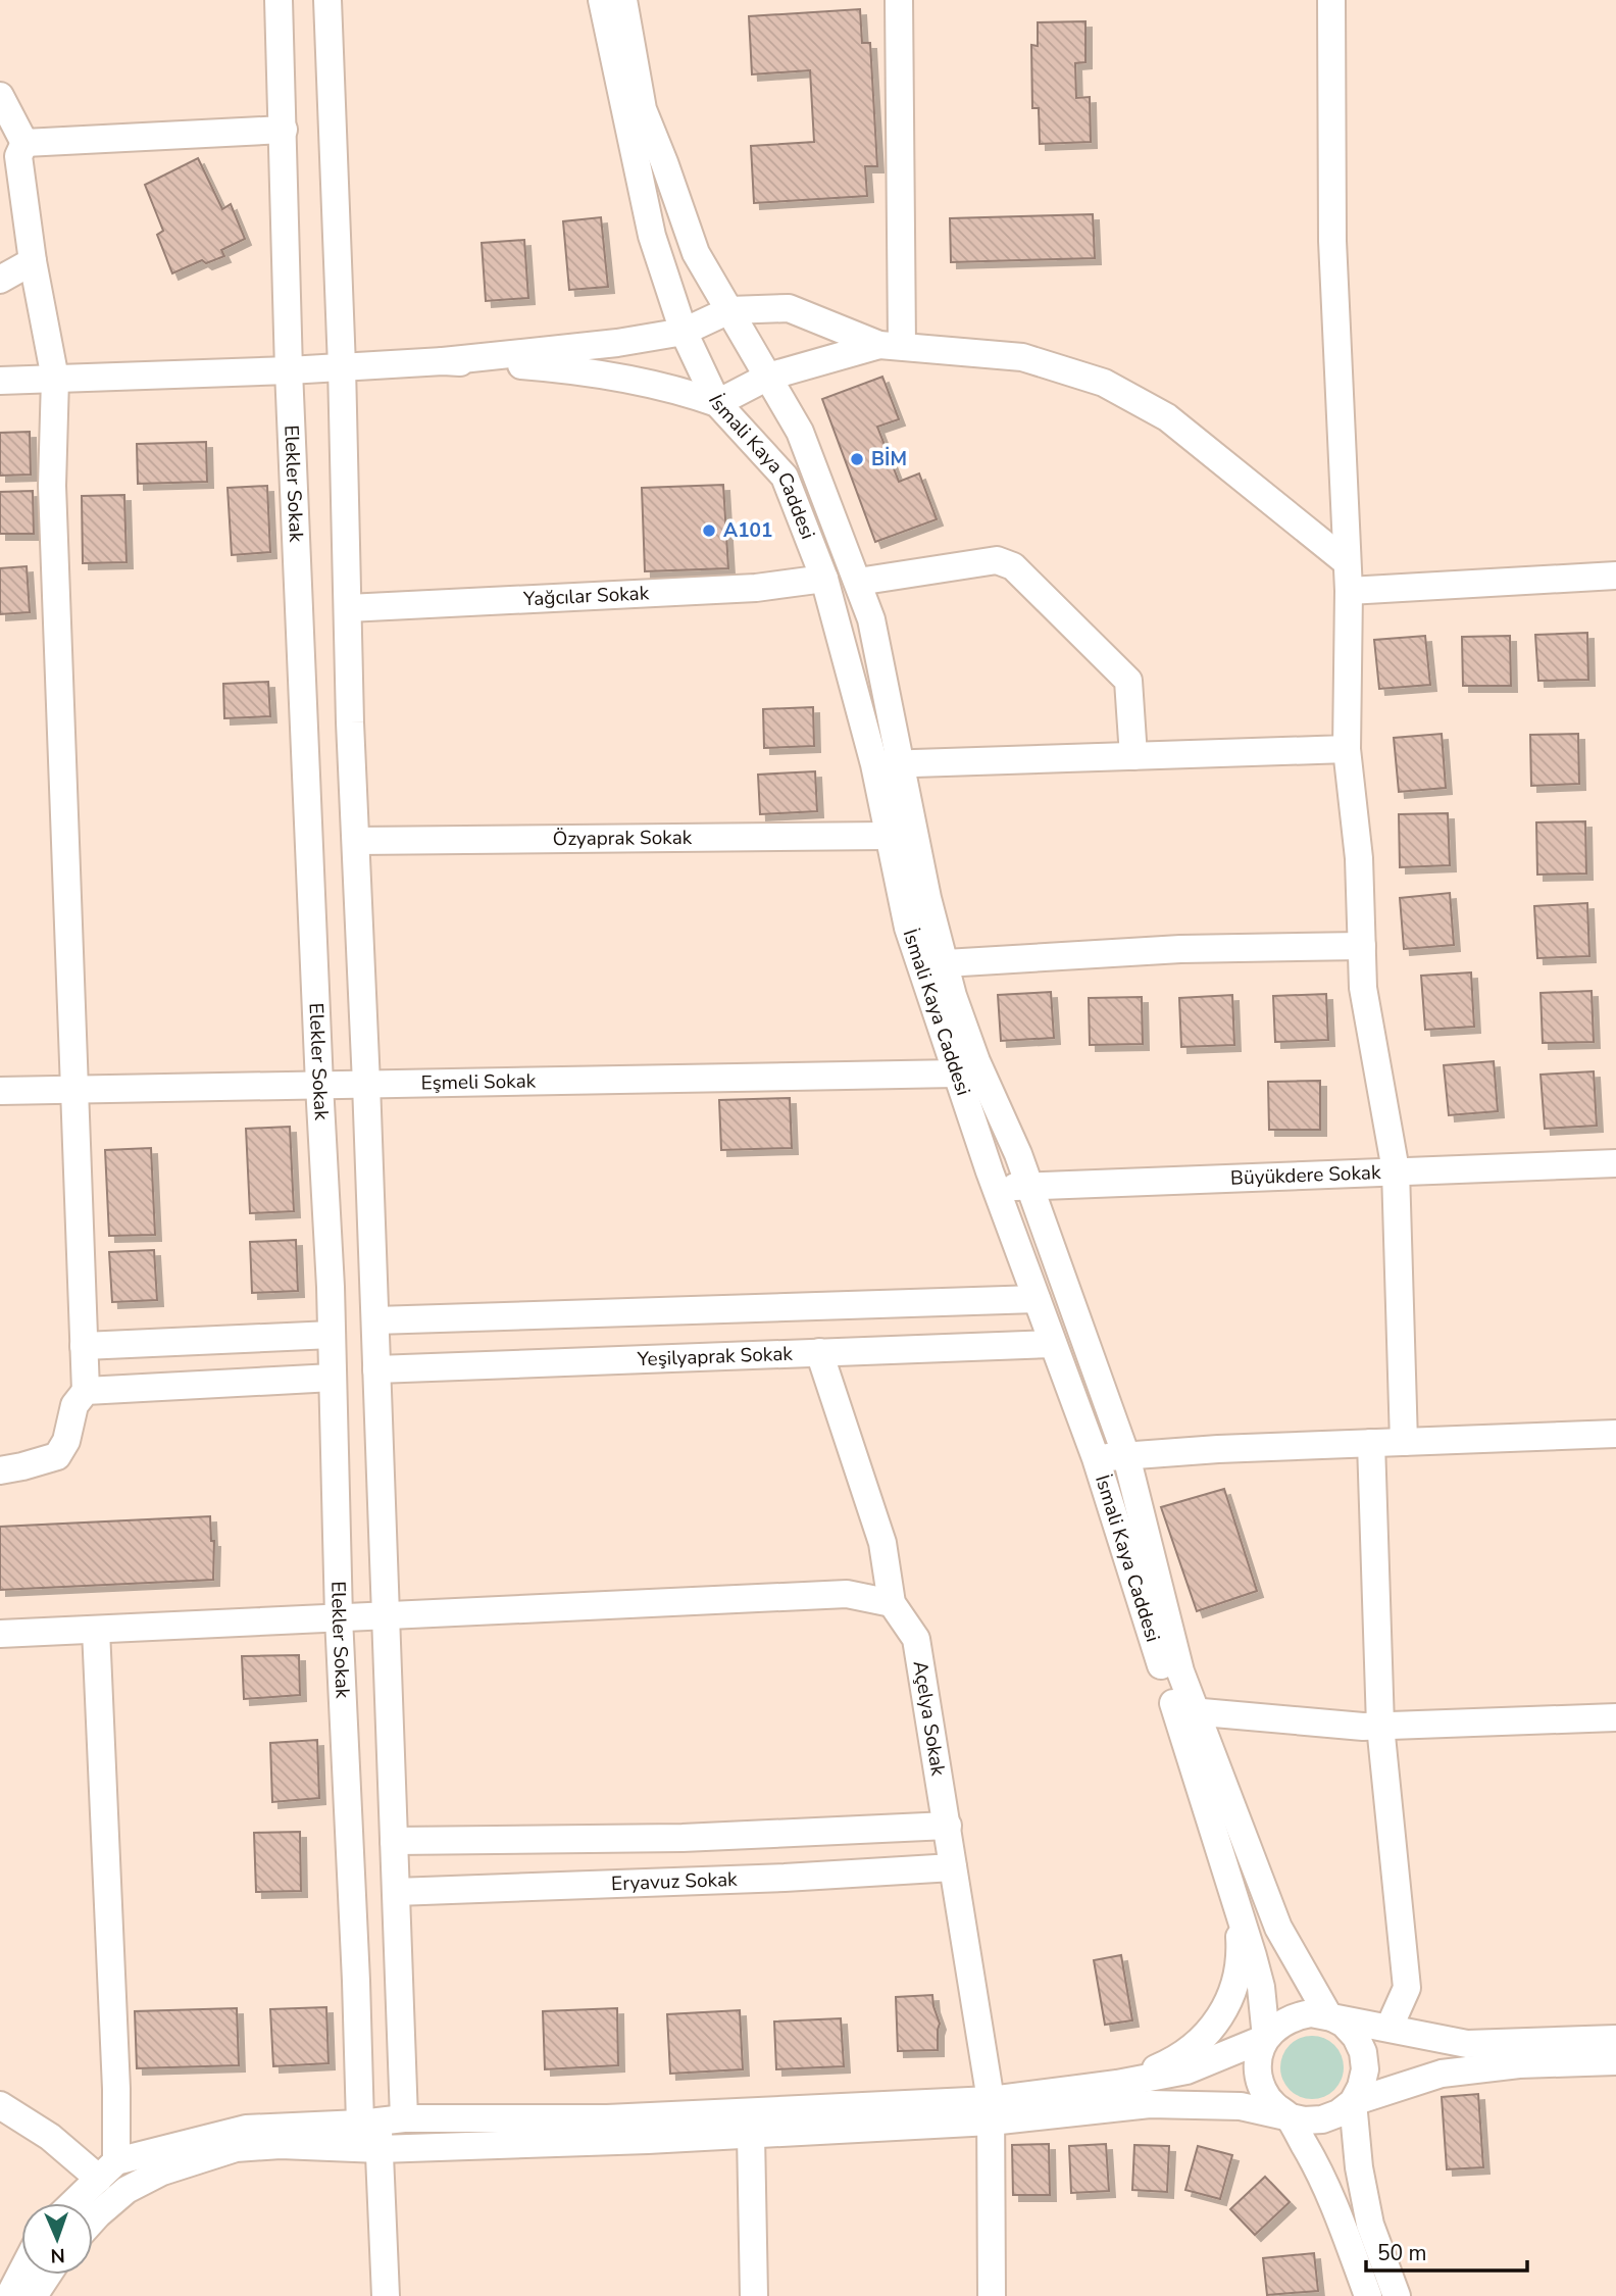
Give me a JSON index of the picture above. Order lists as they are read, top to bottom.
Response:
{
  "streets": {
    "street": [
      "İsmali Kaya Caddesi",
      "Elekler Sokak",
      "Yağcılar Sokak",
      "Özyaprak Sokak",
      "Eşmeli Sokak",
      "Büyükdere Sokak",
      "Yeşilyaprak Sokak",
      "Açelya Sokak",
      "Eryavuz Sokak"
    ]
  },
  "crossings": [
    ["İsmali Kaya Caddesi", "Yağcılar Sokak"],
    ["İsmali Kaya Caddesi", "Özyaprak Sokak"],
    ["İsmali Kaya Caddesi", "Eşmeli Sokak"],
    ["İsmali Kaya Caddesi", "Büyükdere Sokak"],
    ["İsmali Kaya Caddesi", "Yeşilyaprak Sokak"],
    ["Elekler Sokak", "Eşmeli Sokak"],
    ["Yeşilyaprak Sokak", "Açelya Sokak"],
    ["Açelya Sokak", "Eryavuz Sokak"]
  ],
  "places": ["BİM", "A101"],
  "scale_bar": "50 m",
  "north": "bottom"
}
